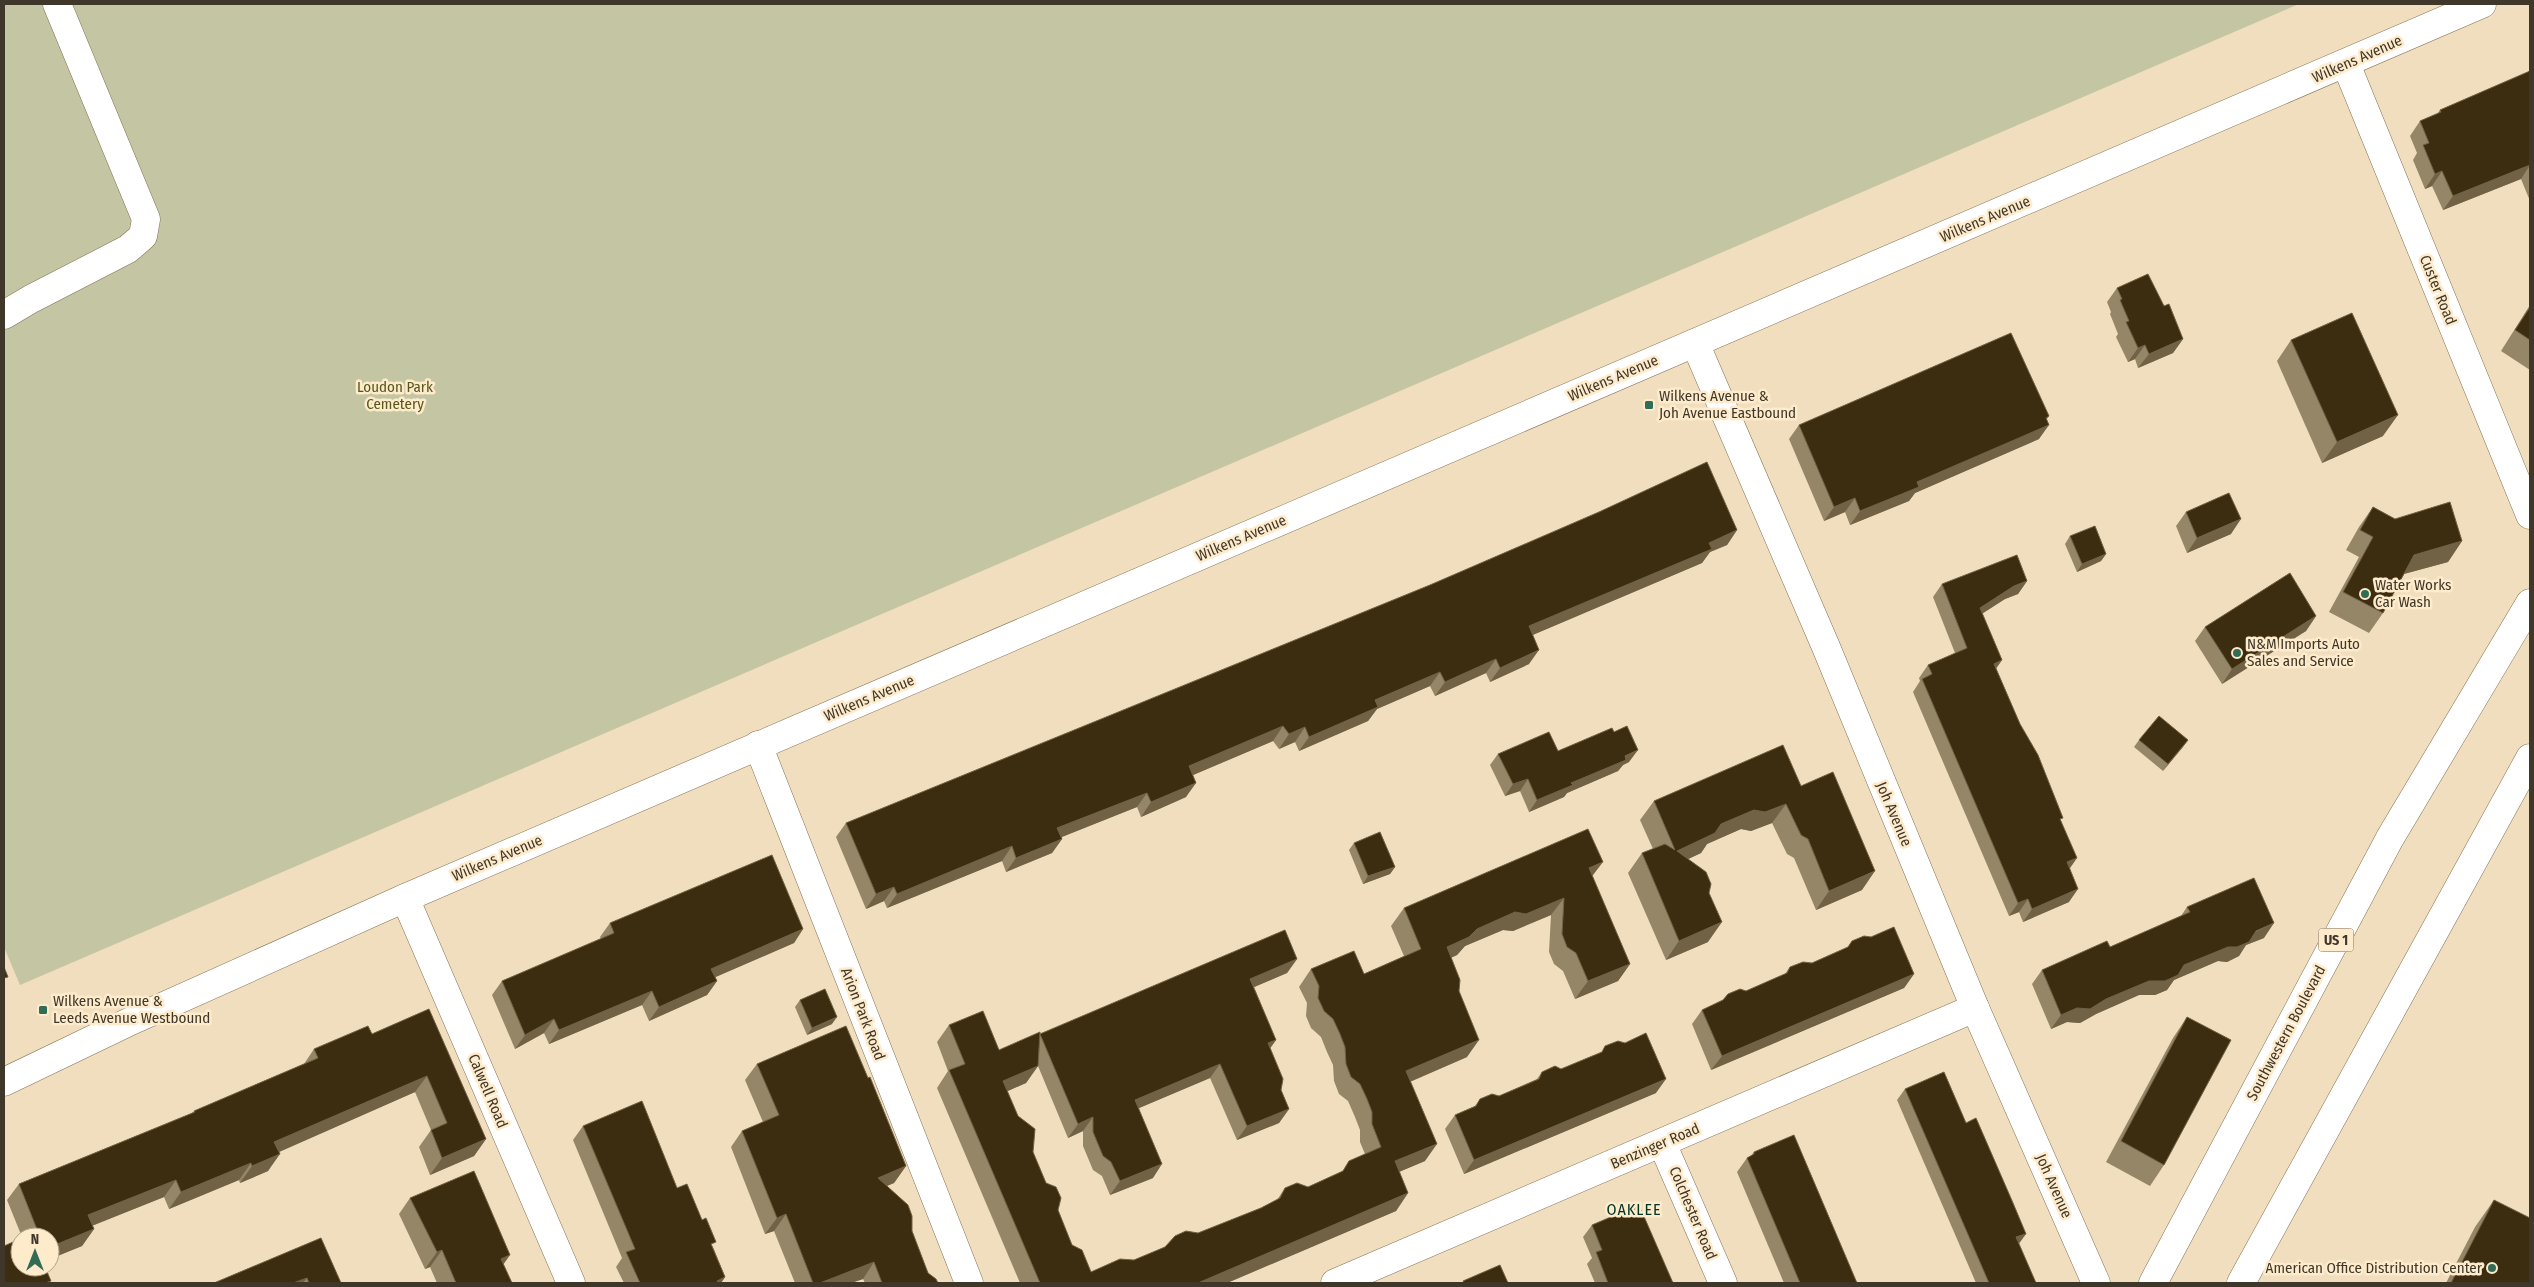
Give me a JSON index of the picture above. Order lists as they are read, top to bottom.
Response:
{
  "streets": {
    "main road": [
      "Wilkens Avenue",
      "Custer Road",
      "Joh Avenue",
      "US 1",
      "Arion Park Road",
      "Southwestern Boulevard",
      "Calwell Road",
      "Benzinger Road",
      "Colchester Road"
    ]
  },
  "crossings": [
    ["Wilkens Avenue", "Custer Road"],
    ["Wilkens Avenue", "Joh Avenue"],
    ["Wilkens Avenue", "Arion Park Road"],
    ["Wilkens Avenue", "Calwell Road"],
    ["Joh Avenue", "Benzinger Road"],
    ["Benzinger Road", "Colchester Road"]
  ],
  "districts": ["OAKLEE"],
  "parks": ["Loudon Park Cemetery"],
  "places": {
    "transit": ["Wilkens Avenue & Joh Avenue Eastbound", "Wilkens Avenue & Leeds Avenue Westbound"],
    "other": ["Water Works Car Wash", "N&M Imports Auto Sales and Service", "American Office Distribution Center"]
  },
  "north": "top"
}
